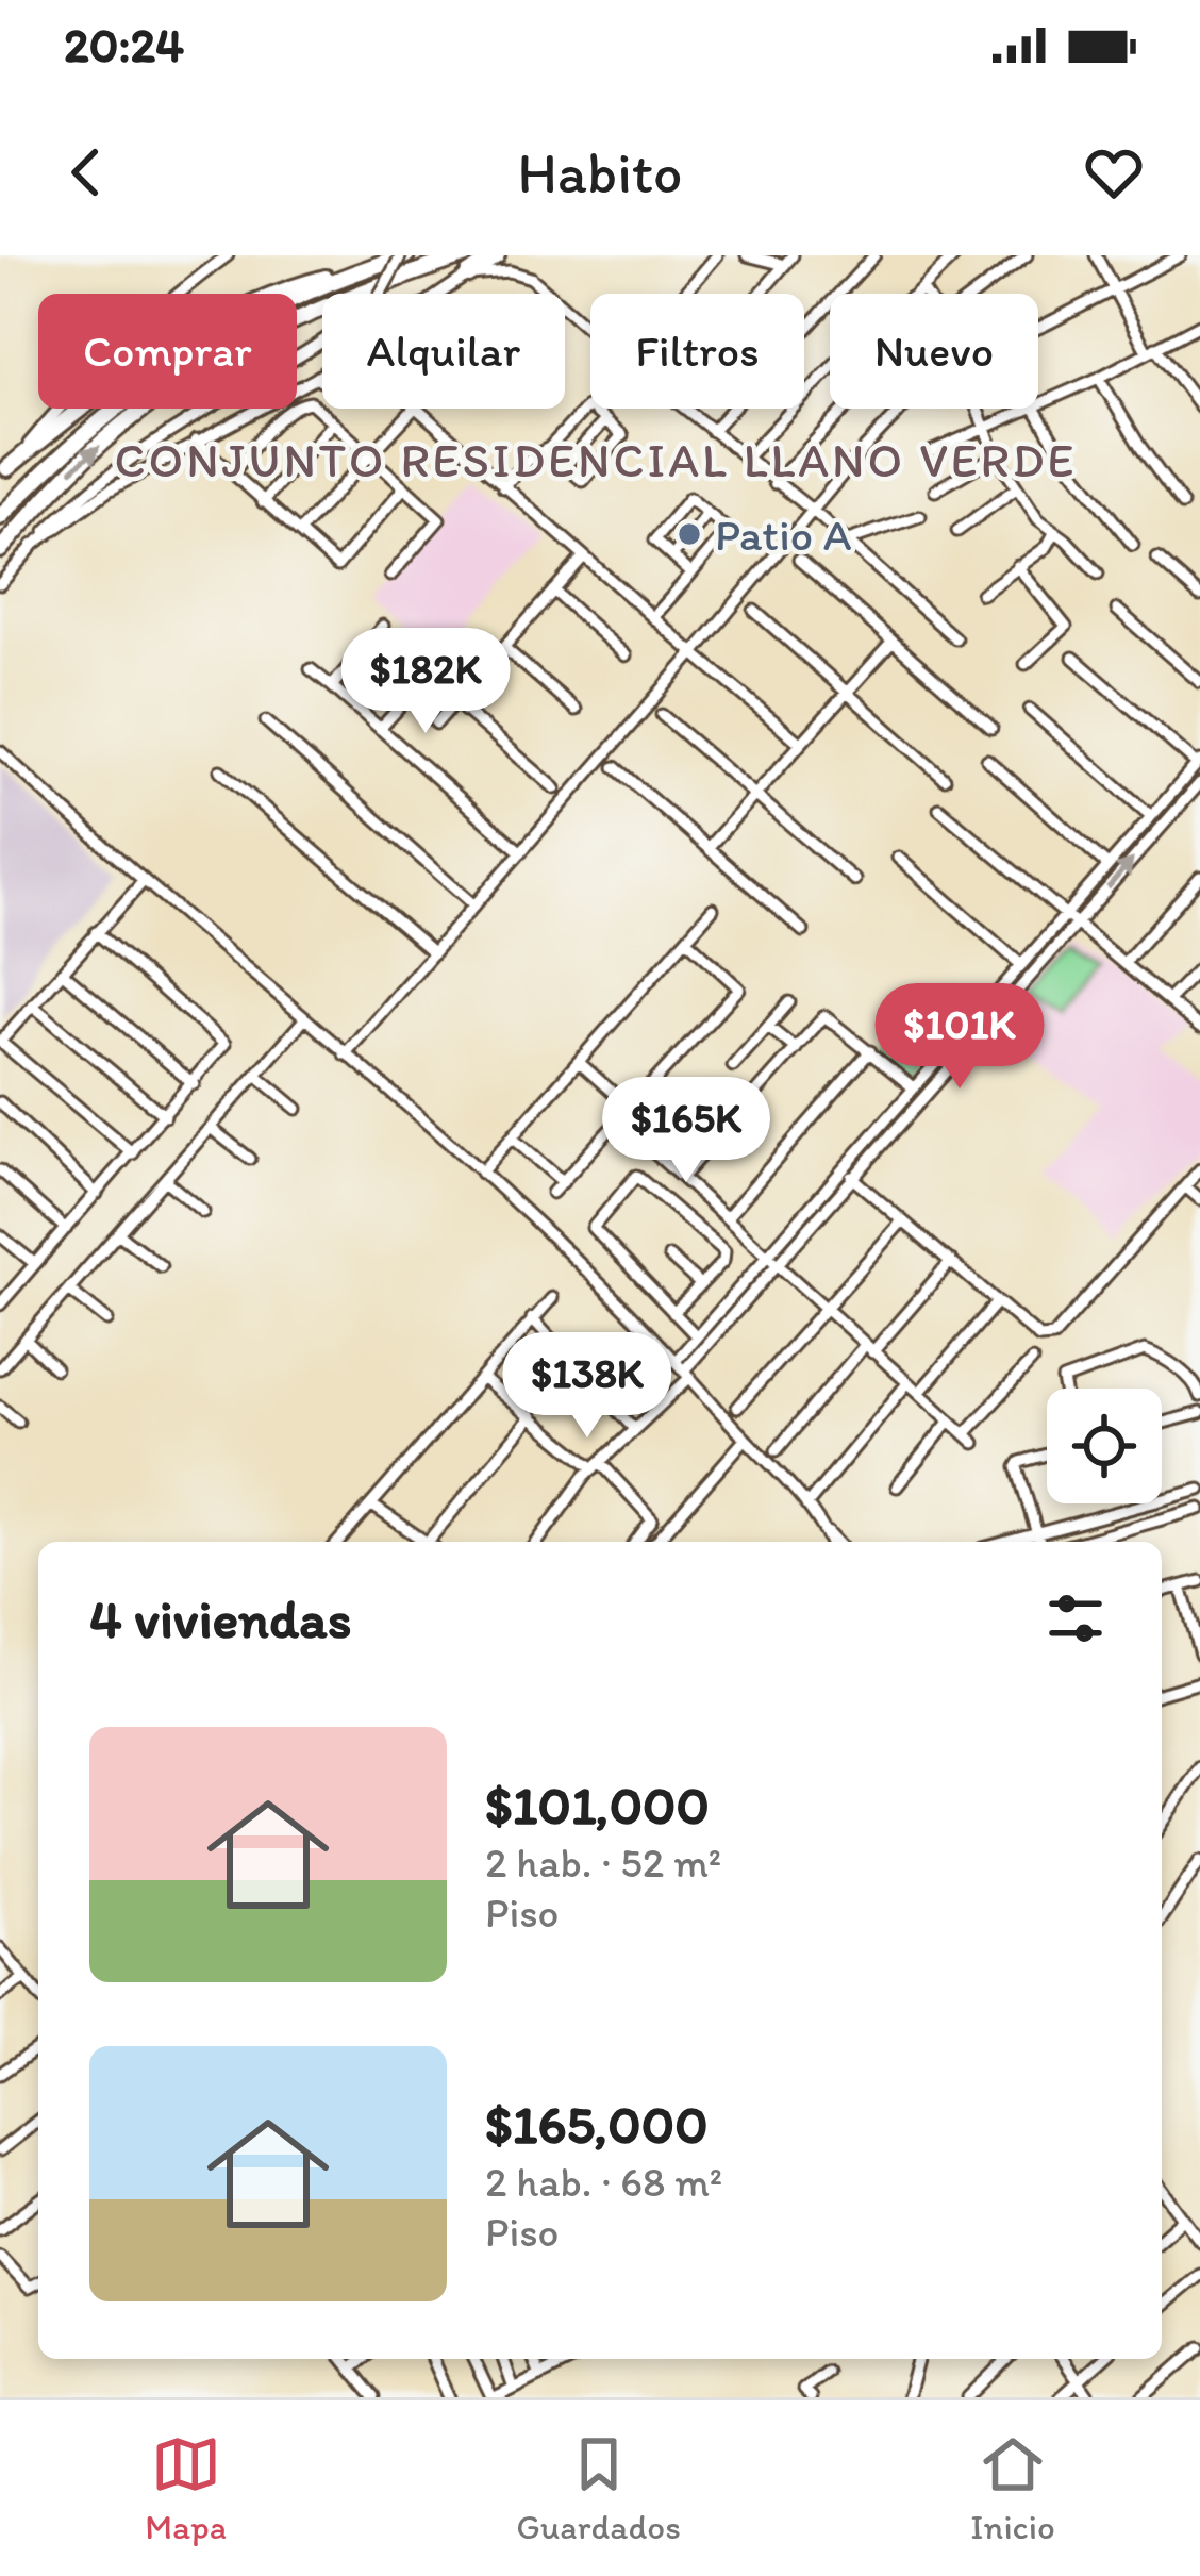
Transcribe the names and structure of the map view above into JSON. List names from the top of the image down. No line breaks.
{"districts":["CONJUNTO RESIDENCIAL LLANO VERDE"],"places":["Patio A"],"page":{"status":"20:24","header":"Habito","chip":["Comprar","Alquilar","Filtros","Nuevo"],"price":["$182K","$101K","$165K","$138K"],"heading":"4 viviendas","list":[{"name":"$101,000","note":"2 hab. · 52 m² · Piso"},{"name":"$165,000","note":"2 hab. · 68 m² · Piso"}],"tabs":["Mapa","Guardados","Inicio"]}}
